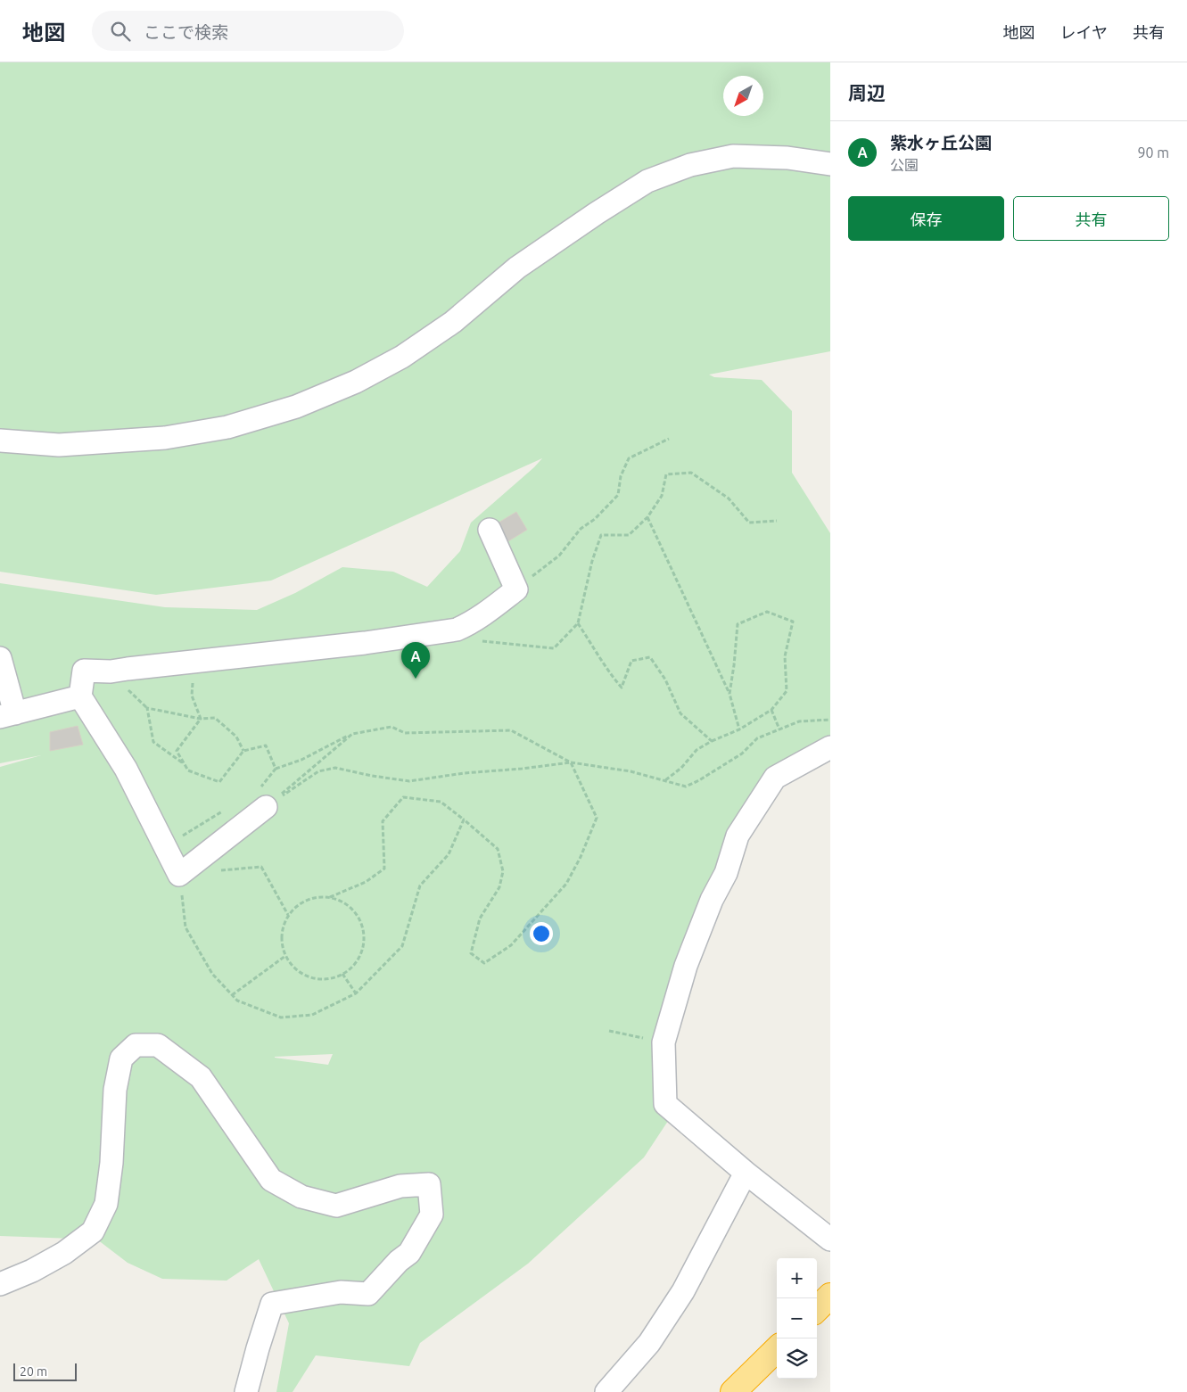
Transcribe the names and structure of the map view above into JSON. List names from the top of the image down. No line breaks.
{"scale_bar":"20 m","north":"bottom left","page":{"header":"地図","search":"ここで検索","nav":["地図","レイヤ","共有"],"heading":"周辺","list":[{"mark":"A","name":"紫水ヶ丘公園","note":"公園","value":"90 m"}],"buttons":["保存","共有"],"pins":"A","map_buttons":["+","−"],"scale":"20 m"}}
